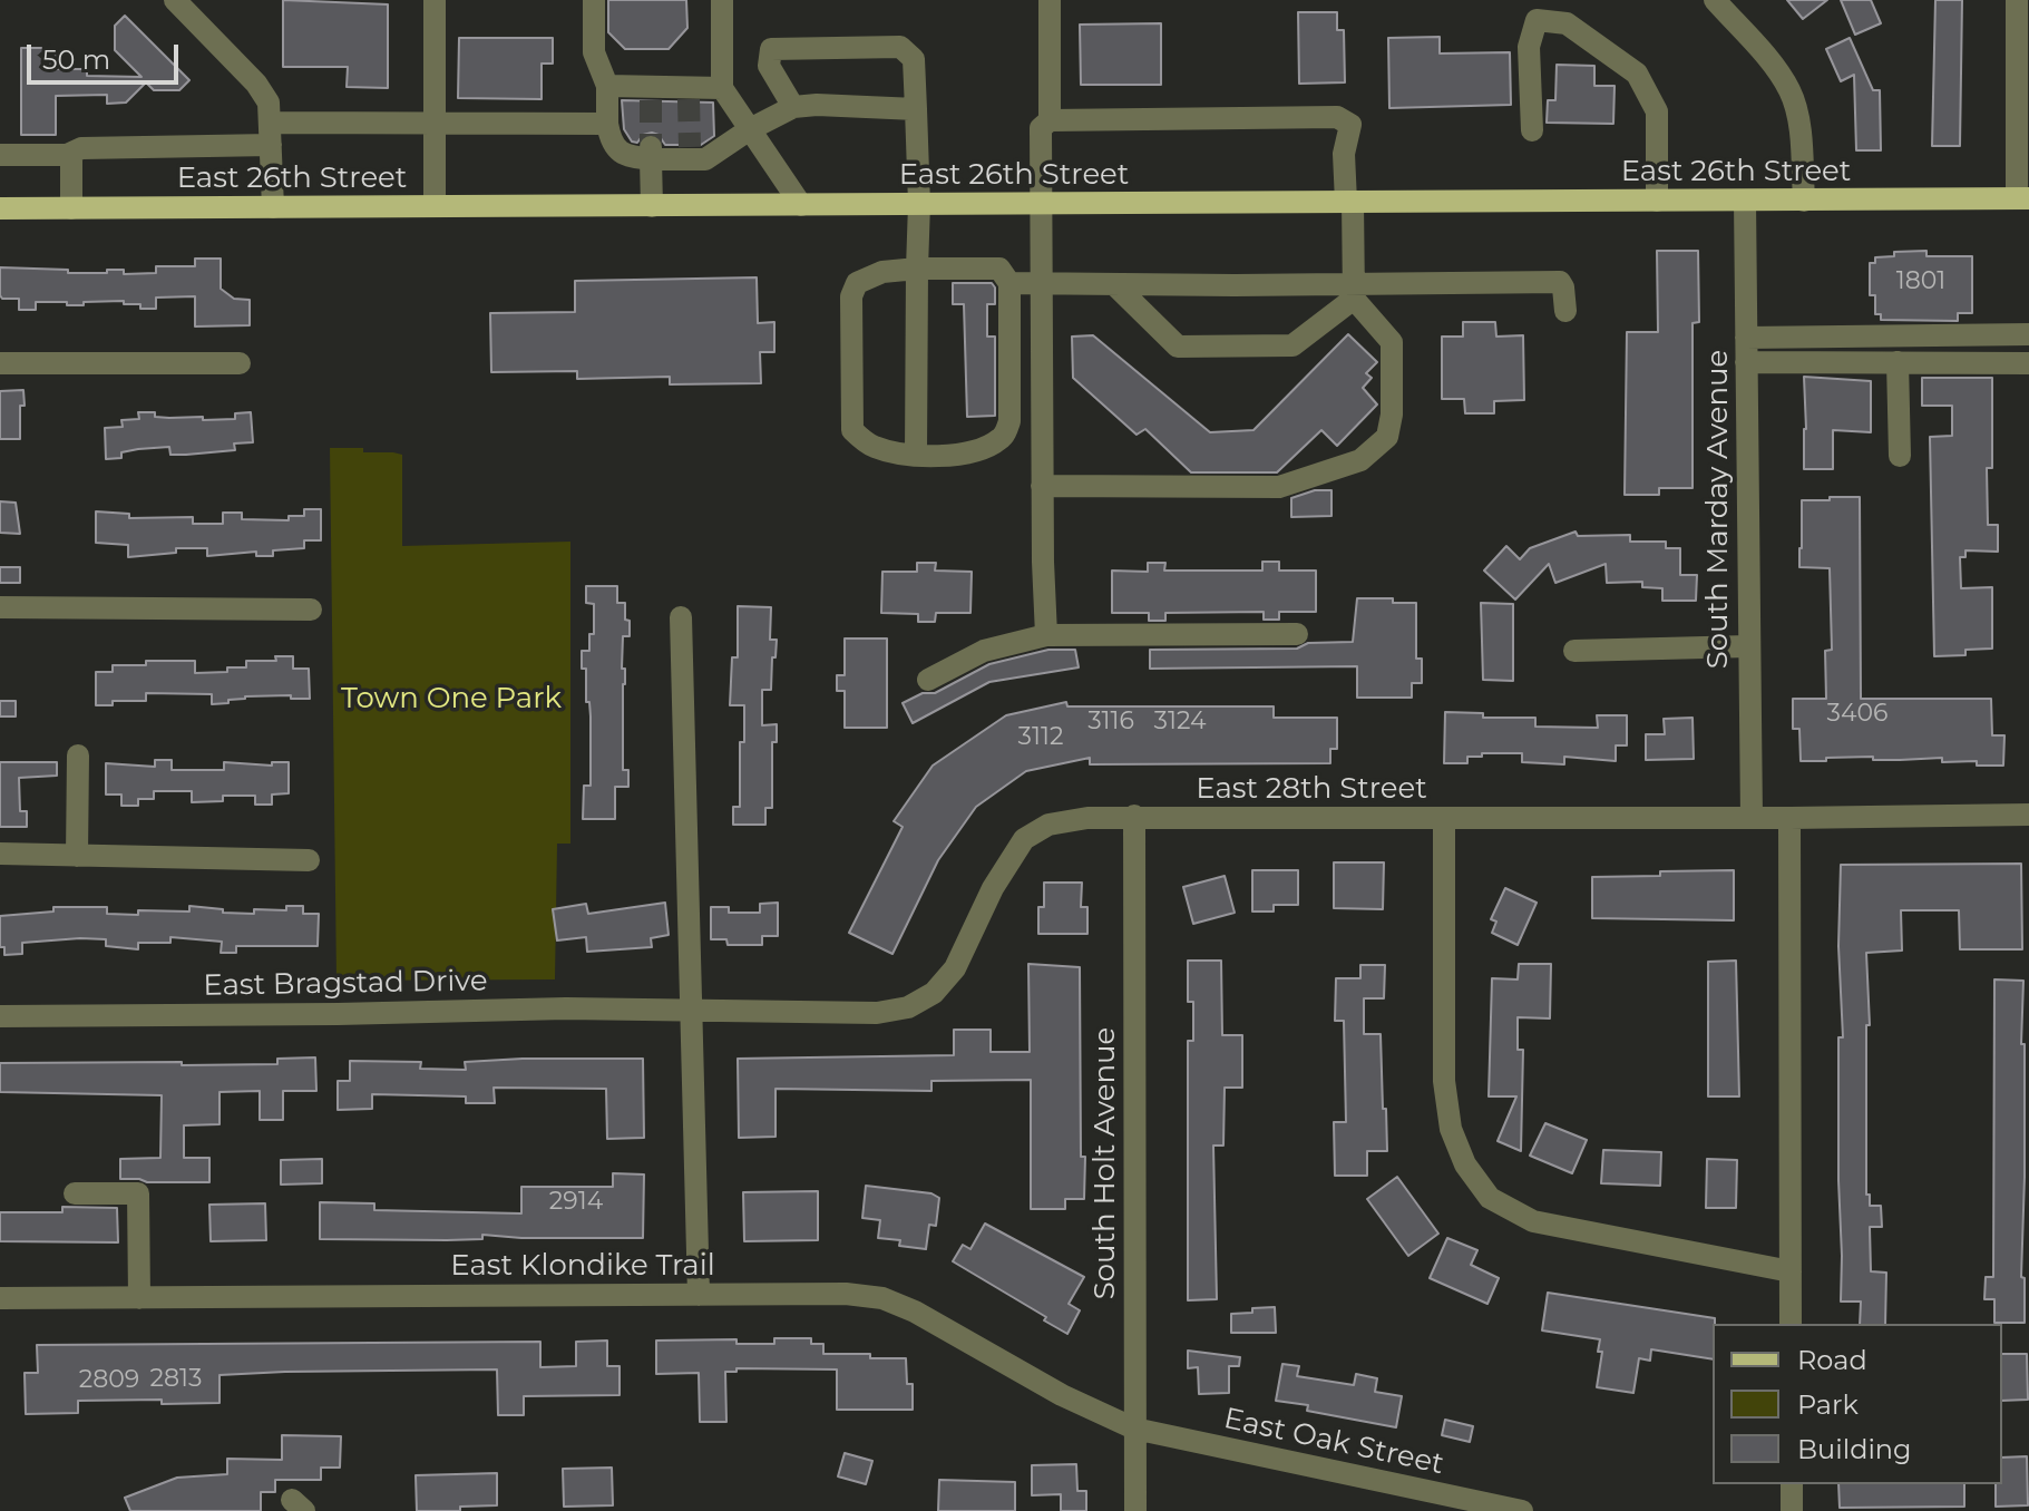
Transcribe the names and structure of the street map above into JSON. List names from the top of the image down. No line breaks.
{"streets":{"main road":["East 26th Street"],"street":["South Marday Avenue","East 28th Street","East Bragstad Drive","South Holt Avenue","East Klondike Trail","East Oak Street"]},"crossings":[["East 26th Street","South Marday Avenue"],["South Marday Avenue","East 28th Street"],["East 28th Street","East Bragstad Drive"],["East 28th Street","South Holt Avenue"],["South Holt Avenue","East Klondike Trail"],["South Holt Avenue","East Oak Street"],["East Klondike Trail","East Oak Street"]],"parks":["Town One Park"],"house_numbers":["1801","3406","3116","3124","3112","2914","2813","2809"],"legend":["Road","Park","Building"],"scale_bar":"50 m"}
